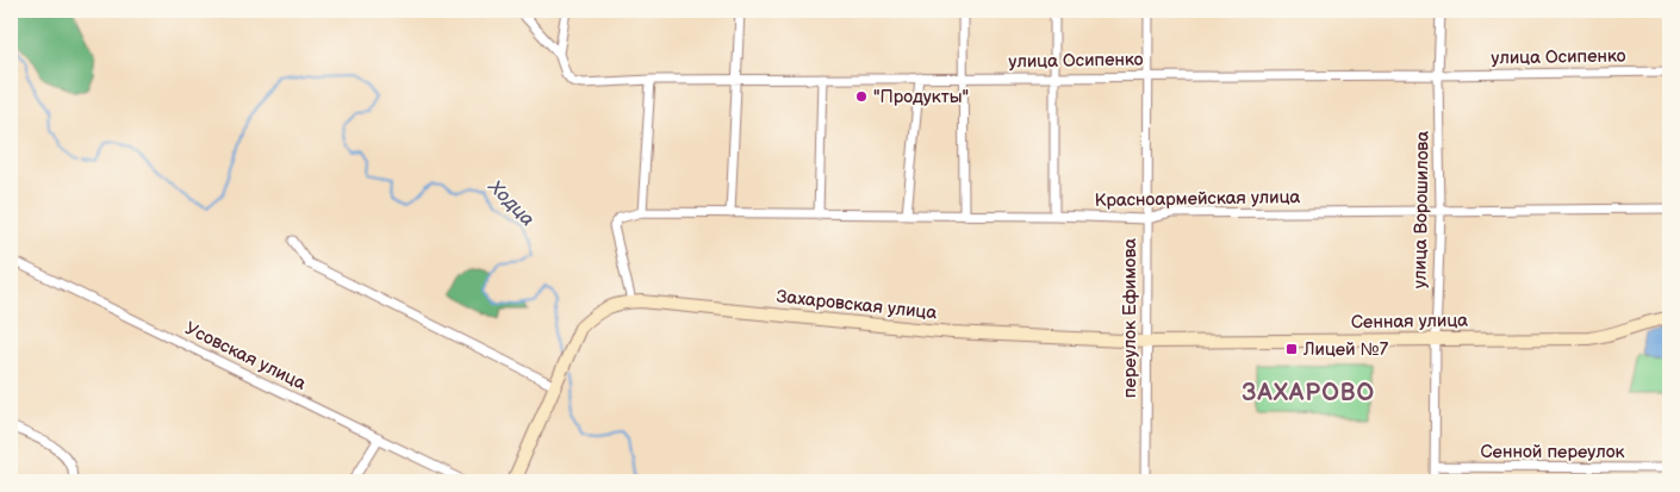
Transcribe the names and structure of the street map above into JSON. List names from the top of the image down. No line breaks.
{"streets":{"street":["улица Осипенко","Красноармейская улица","улица Ворошилова","Захаровская улица","переулок Ефимова","Сенная улица","Усовская улица","Сенной переулок"]},"crossings":[["улица Осипенко","улица Ворошилова"],["улица Осипенко","переулок Ефимова"],["Красноармейская улица","улица Ворошилова"],["Красноармейская улица","Захаровская улица"],["Красноармейская улица","переулок Ефимова"],["улица Ворошилова","Сенная улица"],["улица Ворошилова","Сенной переулок"],["Захаровская улица","переулок Ефимова"],["Захаровская улица","Сенная улица"],["переулок Ефимова","Сенная улица"]],"districts":["ЗАХАРОВО"],"water":["Ходца"],"places":{"other":["\"Продукты\""],"transit":["Лицей №7"]}}
